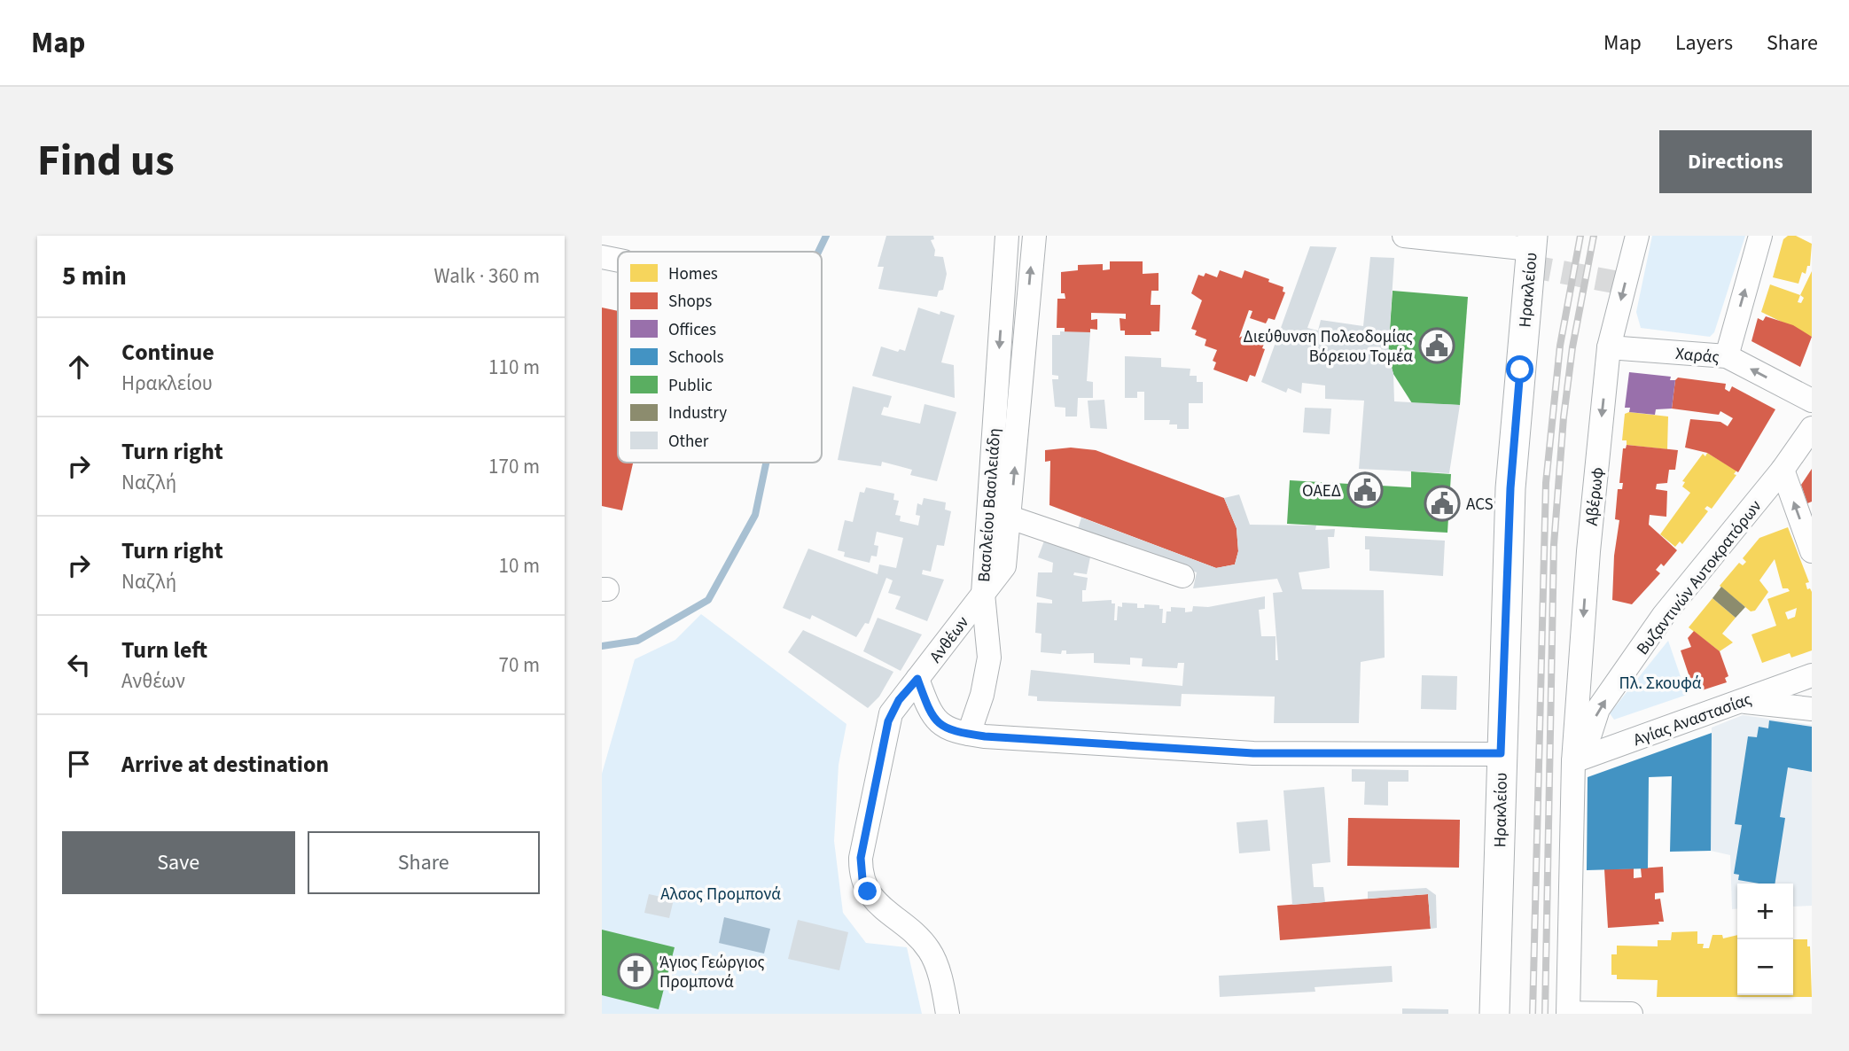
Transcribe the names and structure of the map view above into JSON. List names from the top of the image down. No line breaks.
{"streets":{"main road":["Ηρακλείου"],"street":["Χαράς","Αβέρωφ","Βασιλείου Βασιλειάδη","Βυζαντινών Αυτοκρατόρων","Ανθέων","Αγίας Αναστασίας"]},"crossings":[["Χαράς","Αβέρωφ"],["Αβέρωφ","Βυζαντινών Αυτοκρατόρων"],["Αβέρωφ","Αγίας Αναστασίας"],["Βασιλείου Βασιλειάδη","Ανθέων"],["Βυζαντινών Αυτοκρατόρων","Αγίας Αναστασίας"]],"one_way":["Χαράς","Αβέρωφ","Βυζαντινών Αυτοκρατόρων"],"parks":["Πλ. Σκουφά","Αλσος Προμπονά"],"places":{"public building":["Διεύθυνση Πολεοδομίας Βόρειου Τομέα","ΟΑΕΔ","ACS"],"church":["Άγιος Γεώργιος Προμπονά"]},"legend":["Homes","Shops","Offices","Schools","Public","Industry","Other"],"page":{"header":"Map","nav":["Map","Layers","Share"],"title":"Find us","buttons":["Directions",["Save","Share"]],"heading":["5 min","Walk · 360 m"],"list":[["Continue","Ηρακλείου","110 m"],["Turn right","Ναζλή","170 m"],["Turn right","Ναζλή","10 m"],["Turn left","Ανθέων","70 m"],"Arrive at destination"],"map_buttons":["+","−"]}}
